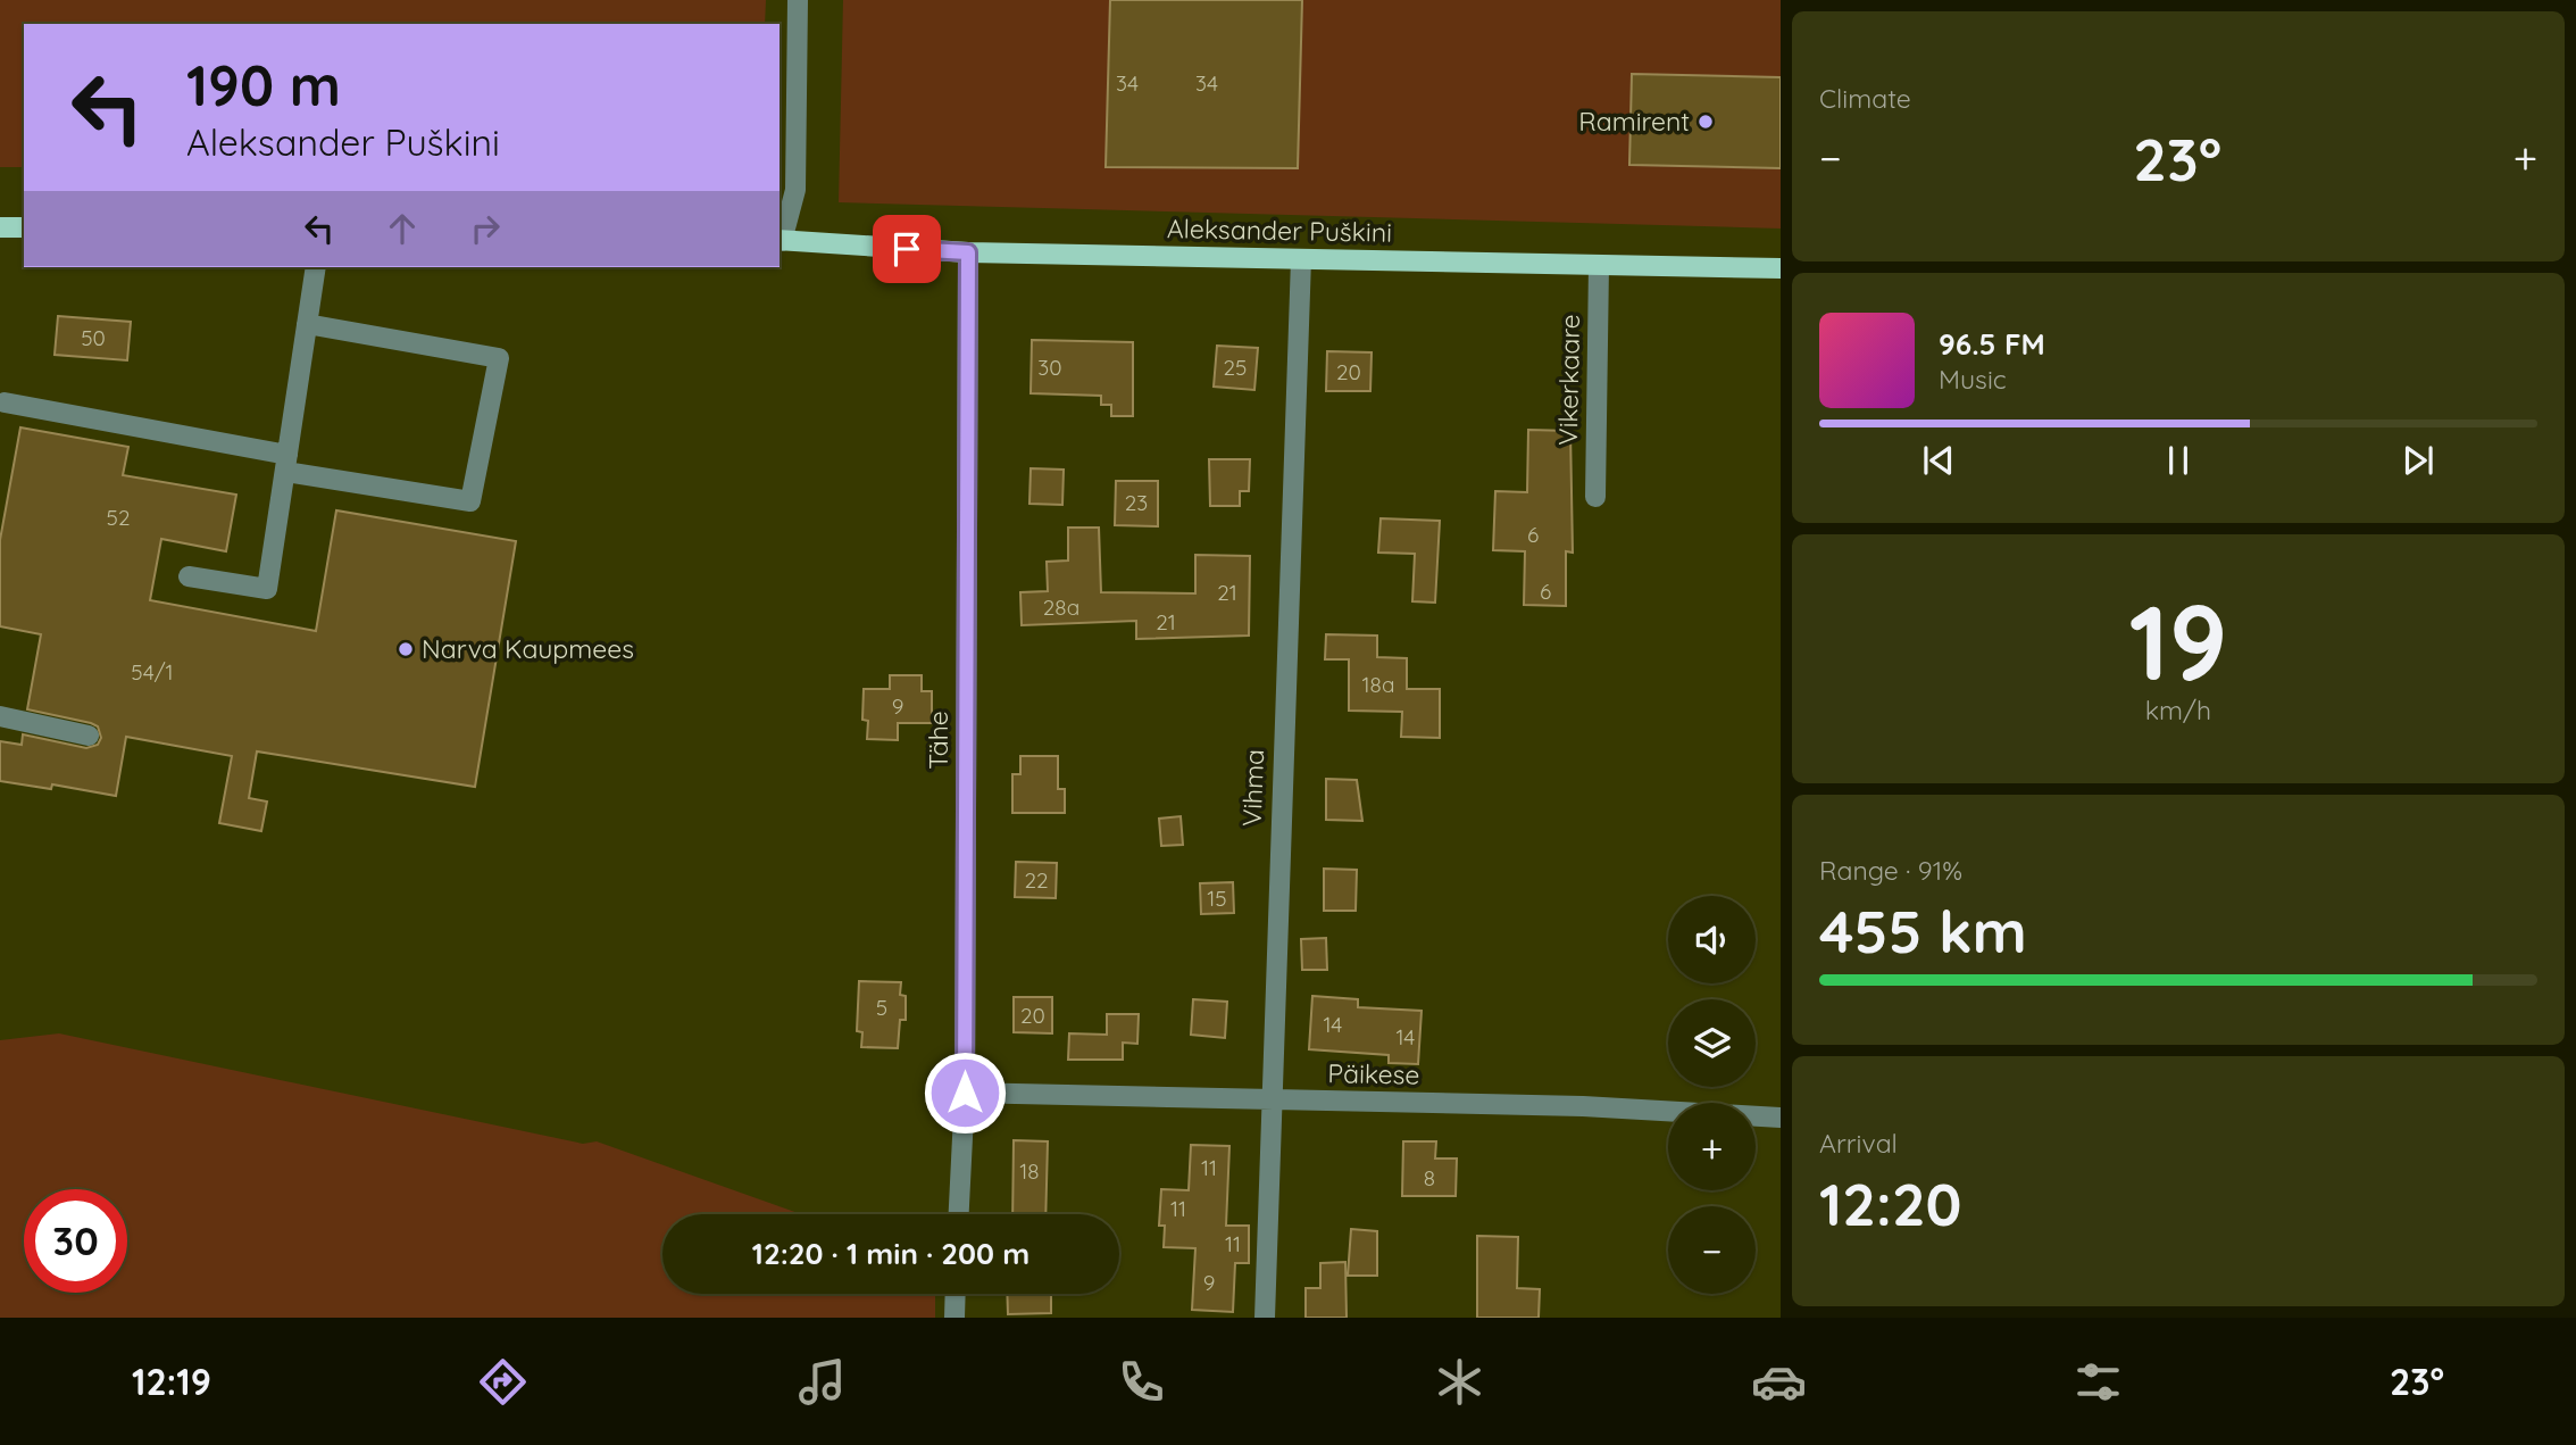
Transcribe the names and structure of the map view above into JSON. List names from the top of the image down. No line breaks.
{"streets":{"main road":["Aleksander Puškini"],"street":["Vikerkaare","Tähe","Vihma","Päikese"]},"crossings":[["Aleksander Puškini","Vikerkaare"],["Aleksander Puškini","Tähe"],["Aleksander Puškini","Vihma"],["Tähe","Päikese"],["Vihma","Päikese"]],"places":["Ramirent","Narva Kaupmees"],"house_numbers":["34","34","50","30","25","20","23","52","6","6","21","28a","21","54/1","18a","9","22","15","5","20","14","14","11","18","8","11","11","9"],"page":{"tile":["Climate",["19","km/h"],["Range · 91%","455 km"],["Arrival","12:20"]],"turn":["190 m","Aleksander Puškini"],"heat":["−","23°","+"],"song":["96.5 FM","Music"],"map_buttons":["+","−"],"limit":"30","trip":"12:20 · 1 min · 200 m","tabs":["12:19","23°"]}}
